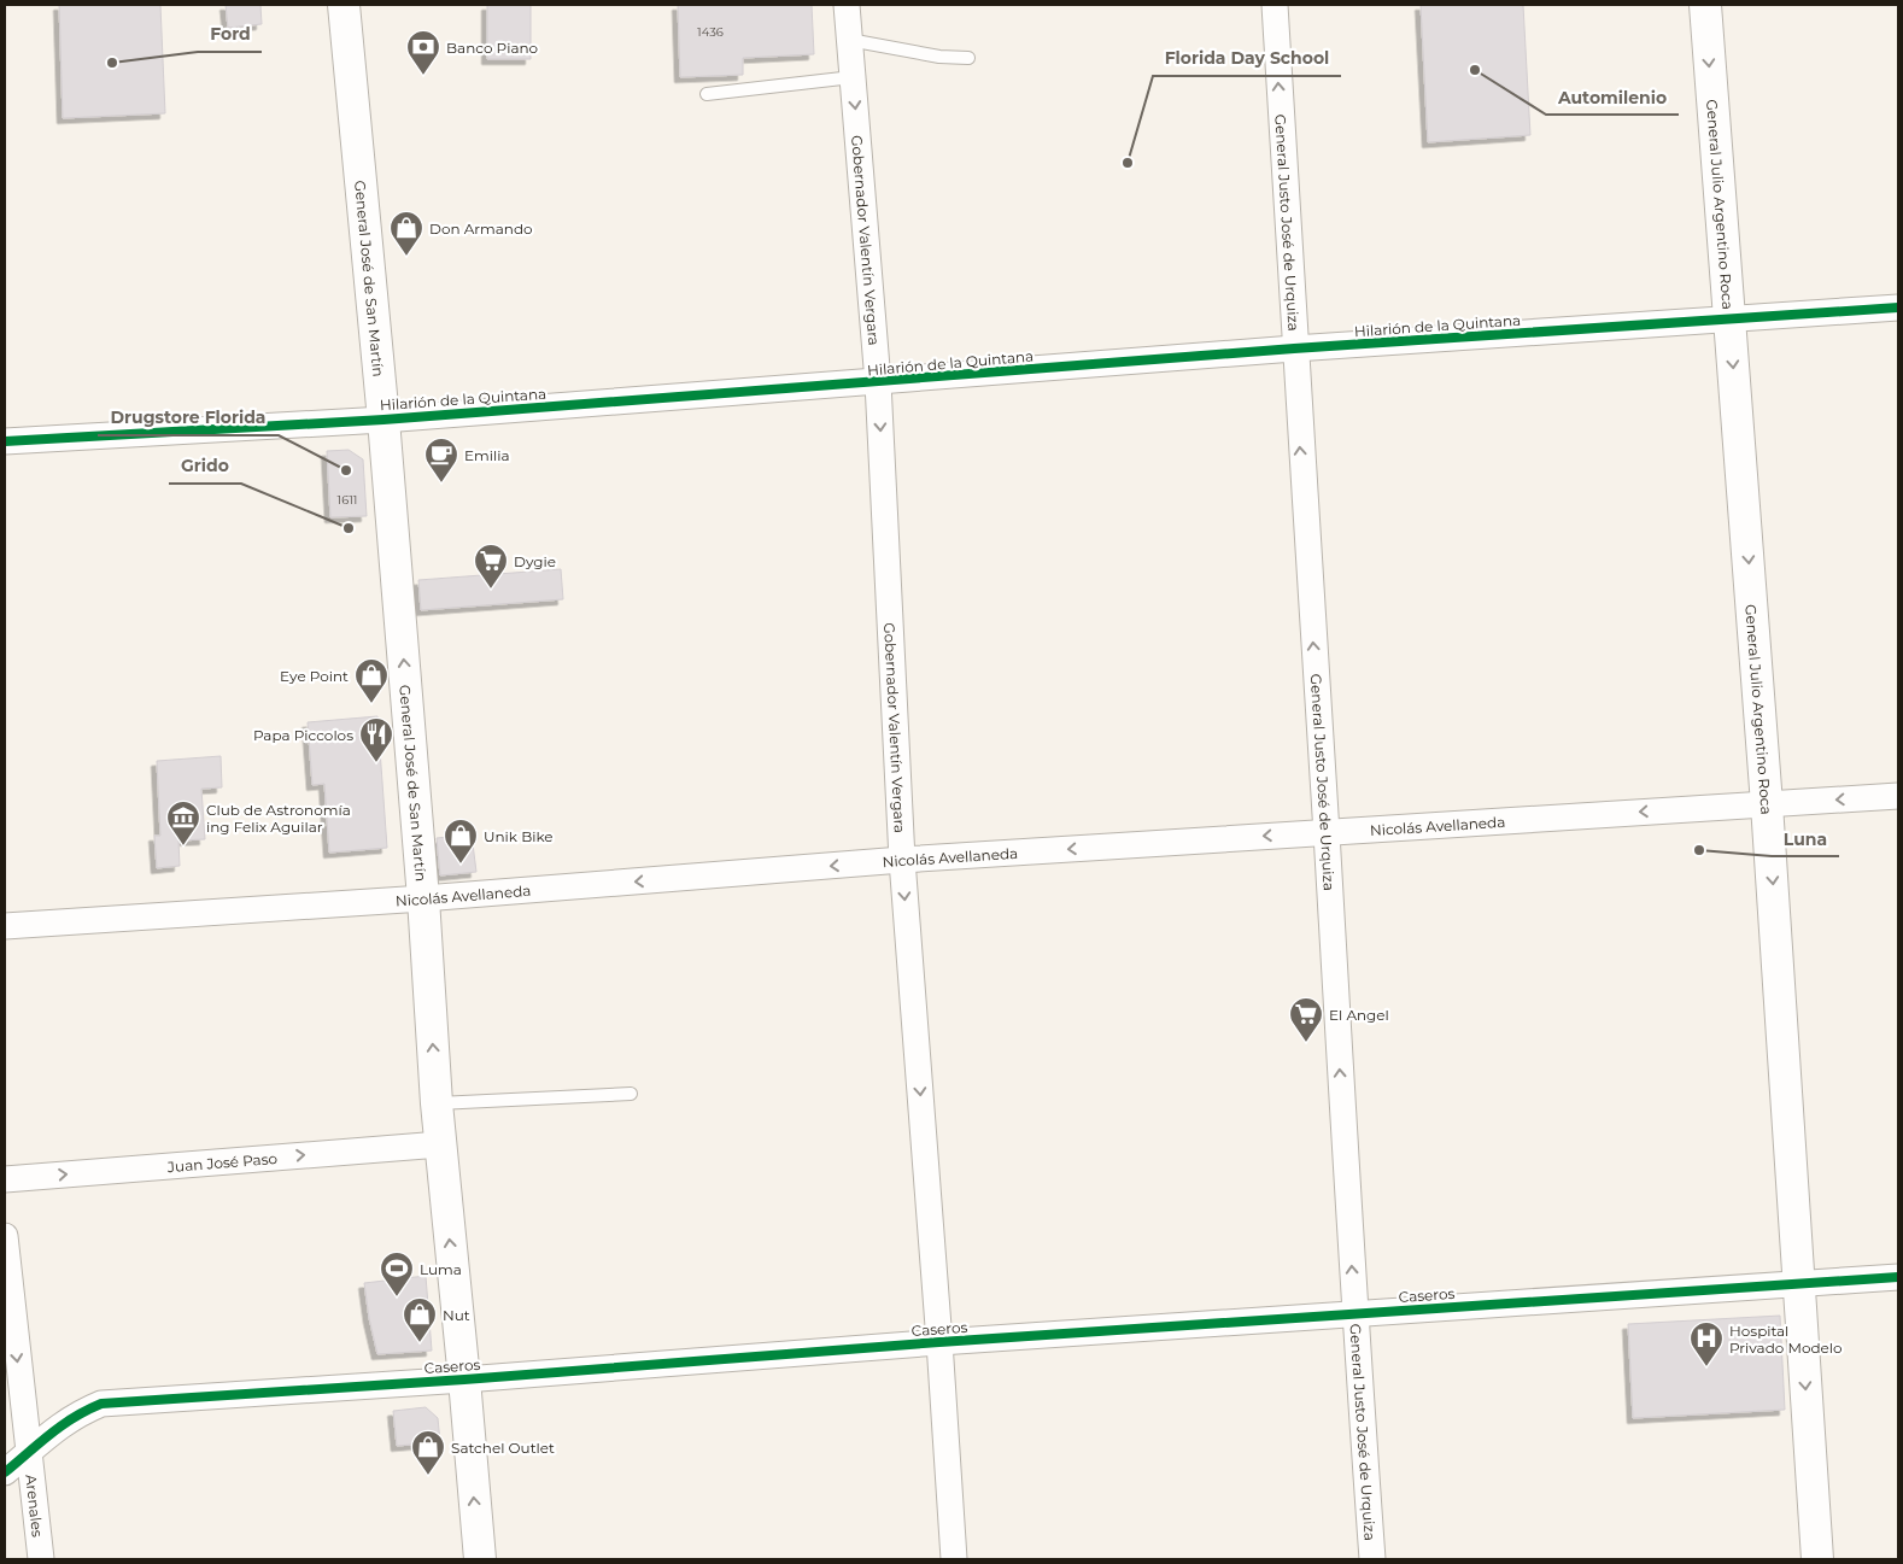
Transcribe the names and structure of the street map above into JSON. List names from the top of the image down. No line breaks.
{"streets":{"street":["General Julio Argentino Roca","General Justo José de Urquiza","Gobernador Valentín Vergara","General José de San Martín","Hilarión de la Quintana","Nicolás Avellaneda","Juan José Paso","Caseros","Arenales"]},"crossings":[["General Julio Argentino Roca","Hilarión de la Quintana"],["General Julio Argentino Roca","Nicolás Avellaneda"],["General Julio Argentino Roca","Caseros"],["General Justo José de Urquiza","Hilarión de la Quintana"],["General Justo José de Urquiza","Nicolás Avellaneda"],["General Justo José de Urquiza","Caseros"],["Gobernador Valentín Vergara","Hilarión de la Quintana"],["Gobernador Valentín Vergara","Nicolás Avellaneda"],["Gobernador Valentín Vergara","Caseros"],["General José de San Martín","Hilarión de la Quintana"],["General José de San Martín","Nicolás Avellaneda"],["General José de San Martín","Juan José Paso"],["General José de San Martín","Caseros"],["Caseros","Arenales"]],"one_way":["General Julio Argentino Roca","General Justo José de Urquiza","Gobernador Valentín Vergara","General José de San Martín","Nicolás Avellaneda","Juan José Paso","Arenales"],"places":{"other":["Ford","Automilenio","Florida Day School","Drugstore Florida","Grido","Luna"],"bank":["Banco Piano"],"shop":["Don Armando","Eye Point","Unik Bike","Nut","Satchel Outlet"],"cafe":["Emilia"],"supermarket":["Dygie","El Angel"],"restaurant":["Papa Piccolos"],"museum":["Club de Astronomía ing Felix Aguilar"],"sports":["Luma"],"hospital":["Hospital Privado Modelo"]},"house_numbers":["1436","1611"]}
